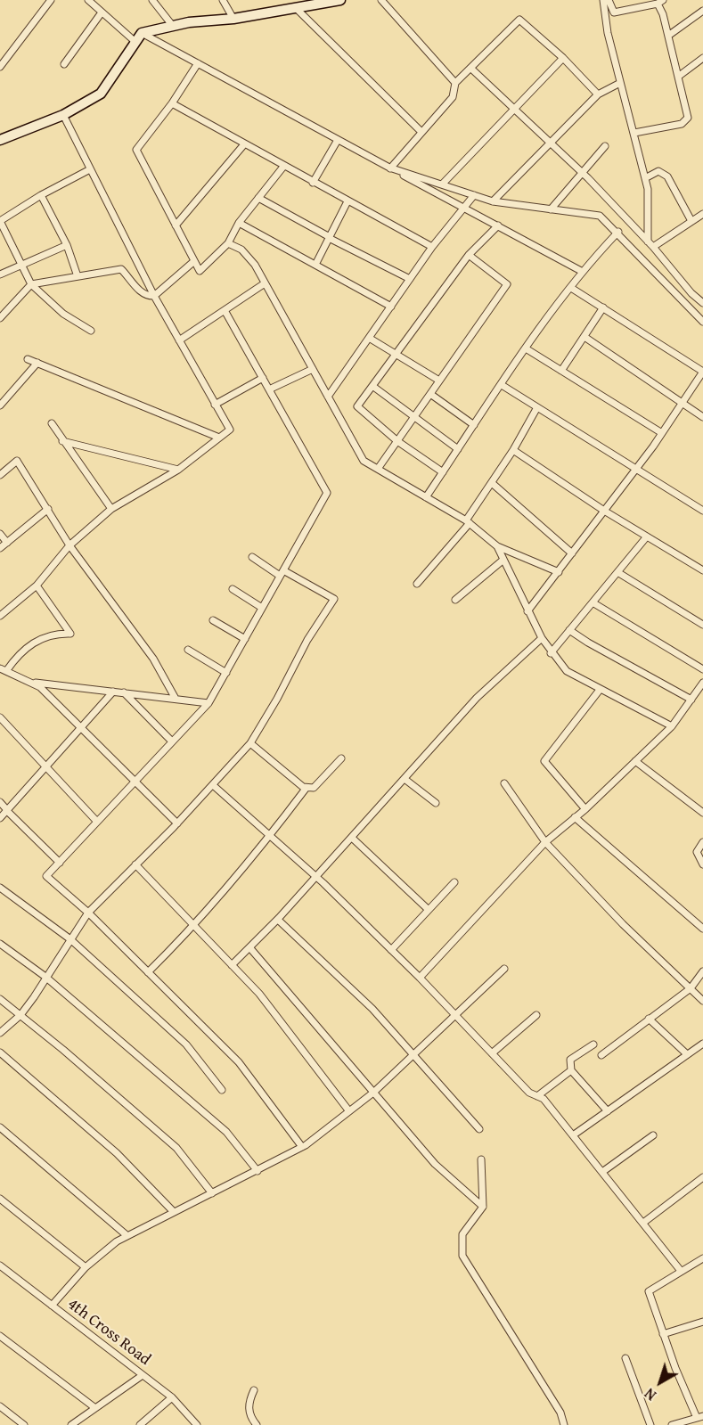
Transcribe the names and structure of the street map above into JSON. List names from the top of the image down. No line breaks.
{"streets":{"street":["4th Cross Road"]},"north":"bottom left"}
